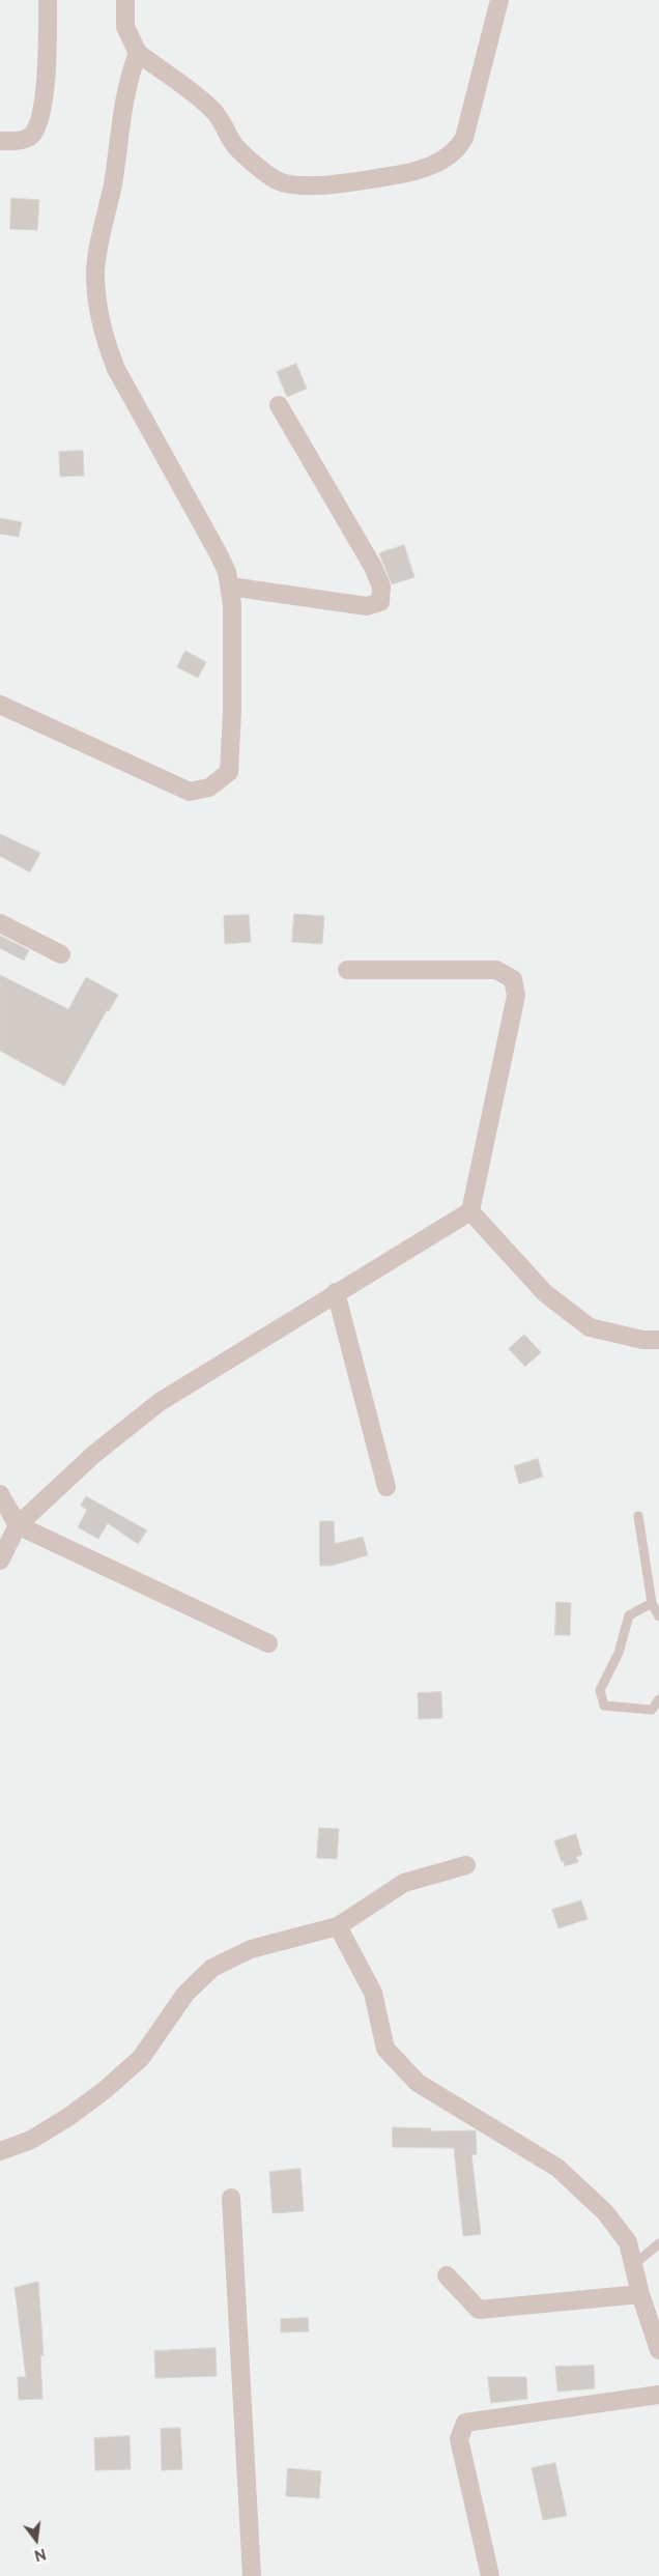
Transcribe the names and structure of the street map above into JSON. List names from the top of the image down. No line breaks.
{"north":"bottom"}
